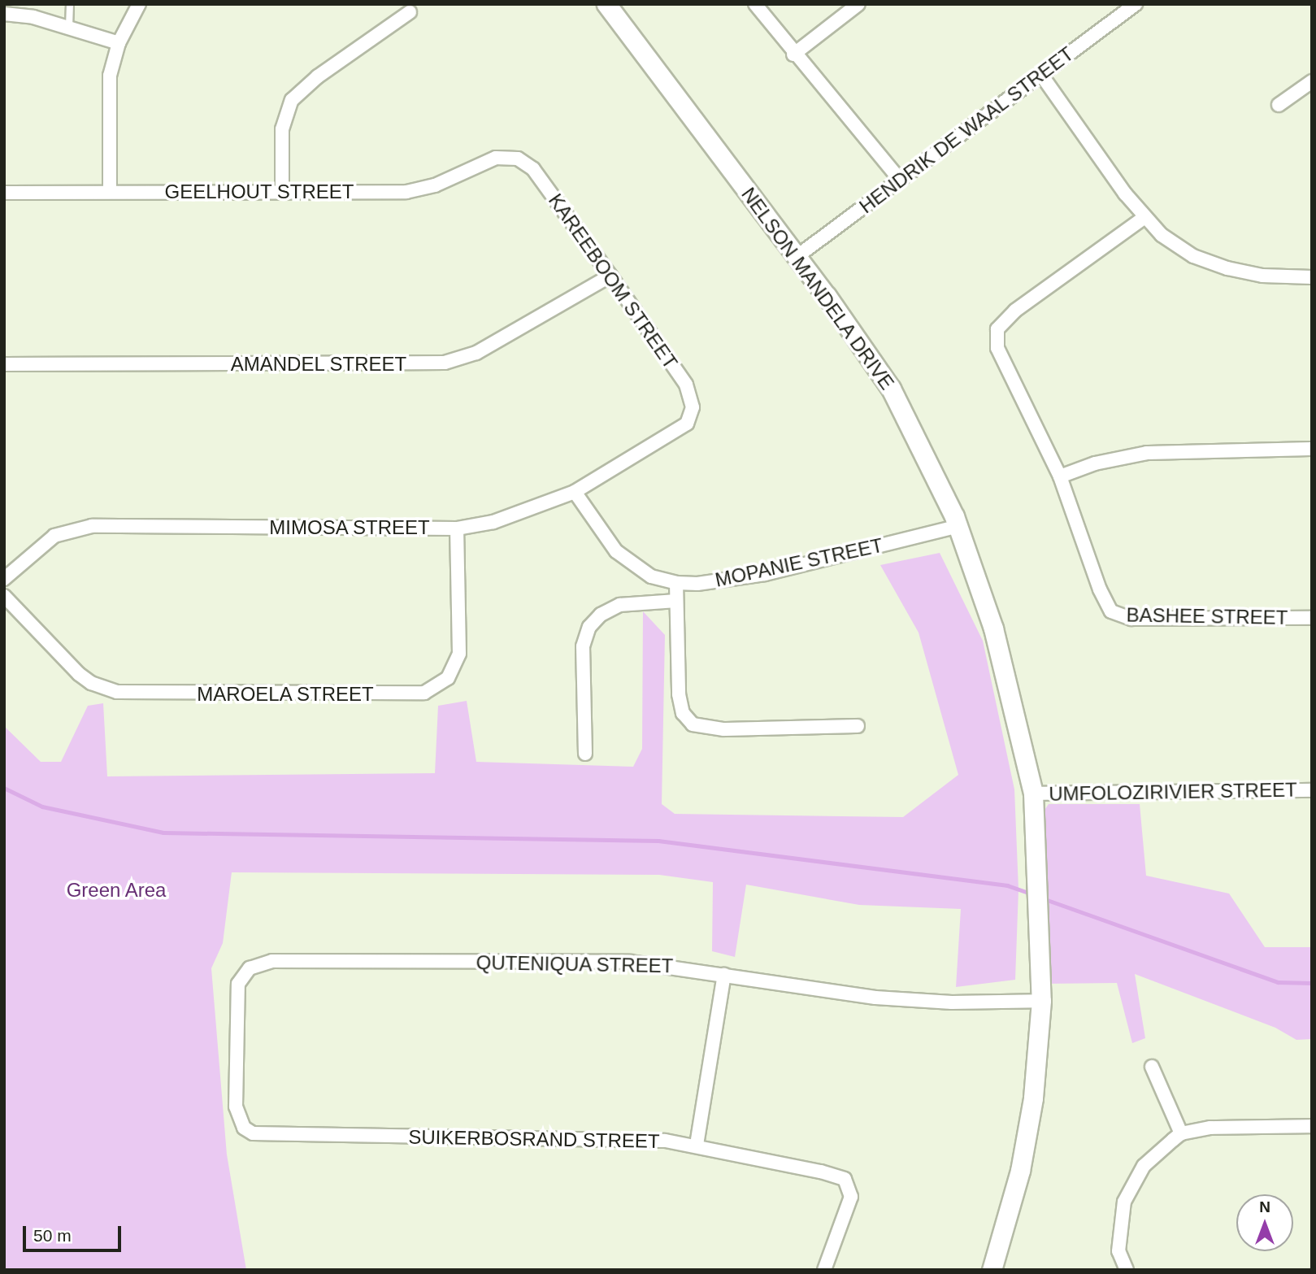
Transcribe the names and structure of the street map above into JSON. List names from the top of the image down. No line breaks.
{"streets":{"street":["HENDRIK DE WAAL STREET","GEELHOUT STREET","KAREEBOOM STREET","NELSON MANDELA DRIVE","AMANDEL STREET","MIMOSA STREET","MOPANIE STREET","BASHEE STREET","MAROELA STREET","UMFOLOZIRIVIER STREET","QUTENIQUA STREET","SUIKERBOSRAND STREET"]},"crossings":[["HENDRIK DE WAAL STREET","NELSON MANDELA DRIVE"],["GEELHOUT STREET","KAREEBOOM STREET"],["KAREEBOOM STREET","AMANDEL STREET"],["KAREEBOOM STREET","MIMOSA STREET"],["NELSON MANDELA DRIVE","MOPANIE STREET"],["NELSON MANDELA DRIVE","UMFOLOZIRIVIER STREET"],["NELSON MANDELA DRIVE","QUTENIQUA STREET"],["MIMOSA STREET","MOPANIE STREET"],["MIMOSA STREET","MAROELA STREET"],["QUTENIQUA STREET","SUIKERBOSRAND STREET"]],"parks":["Green Area"],"scale_bar":"50 m","north":"top"}
